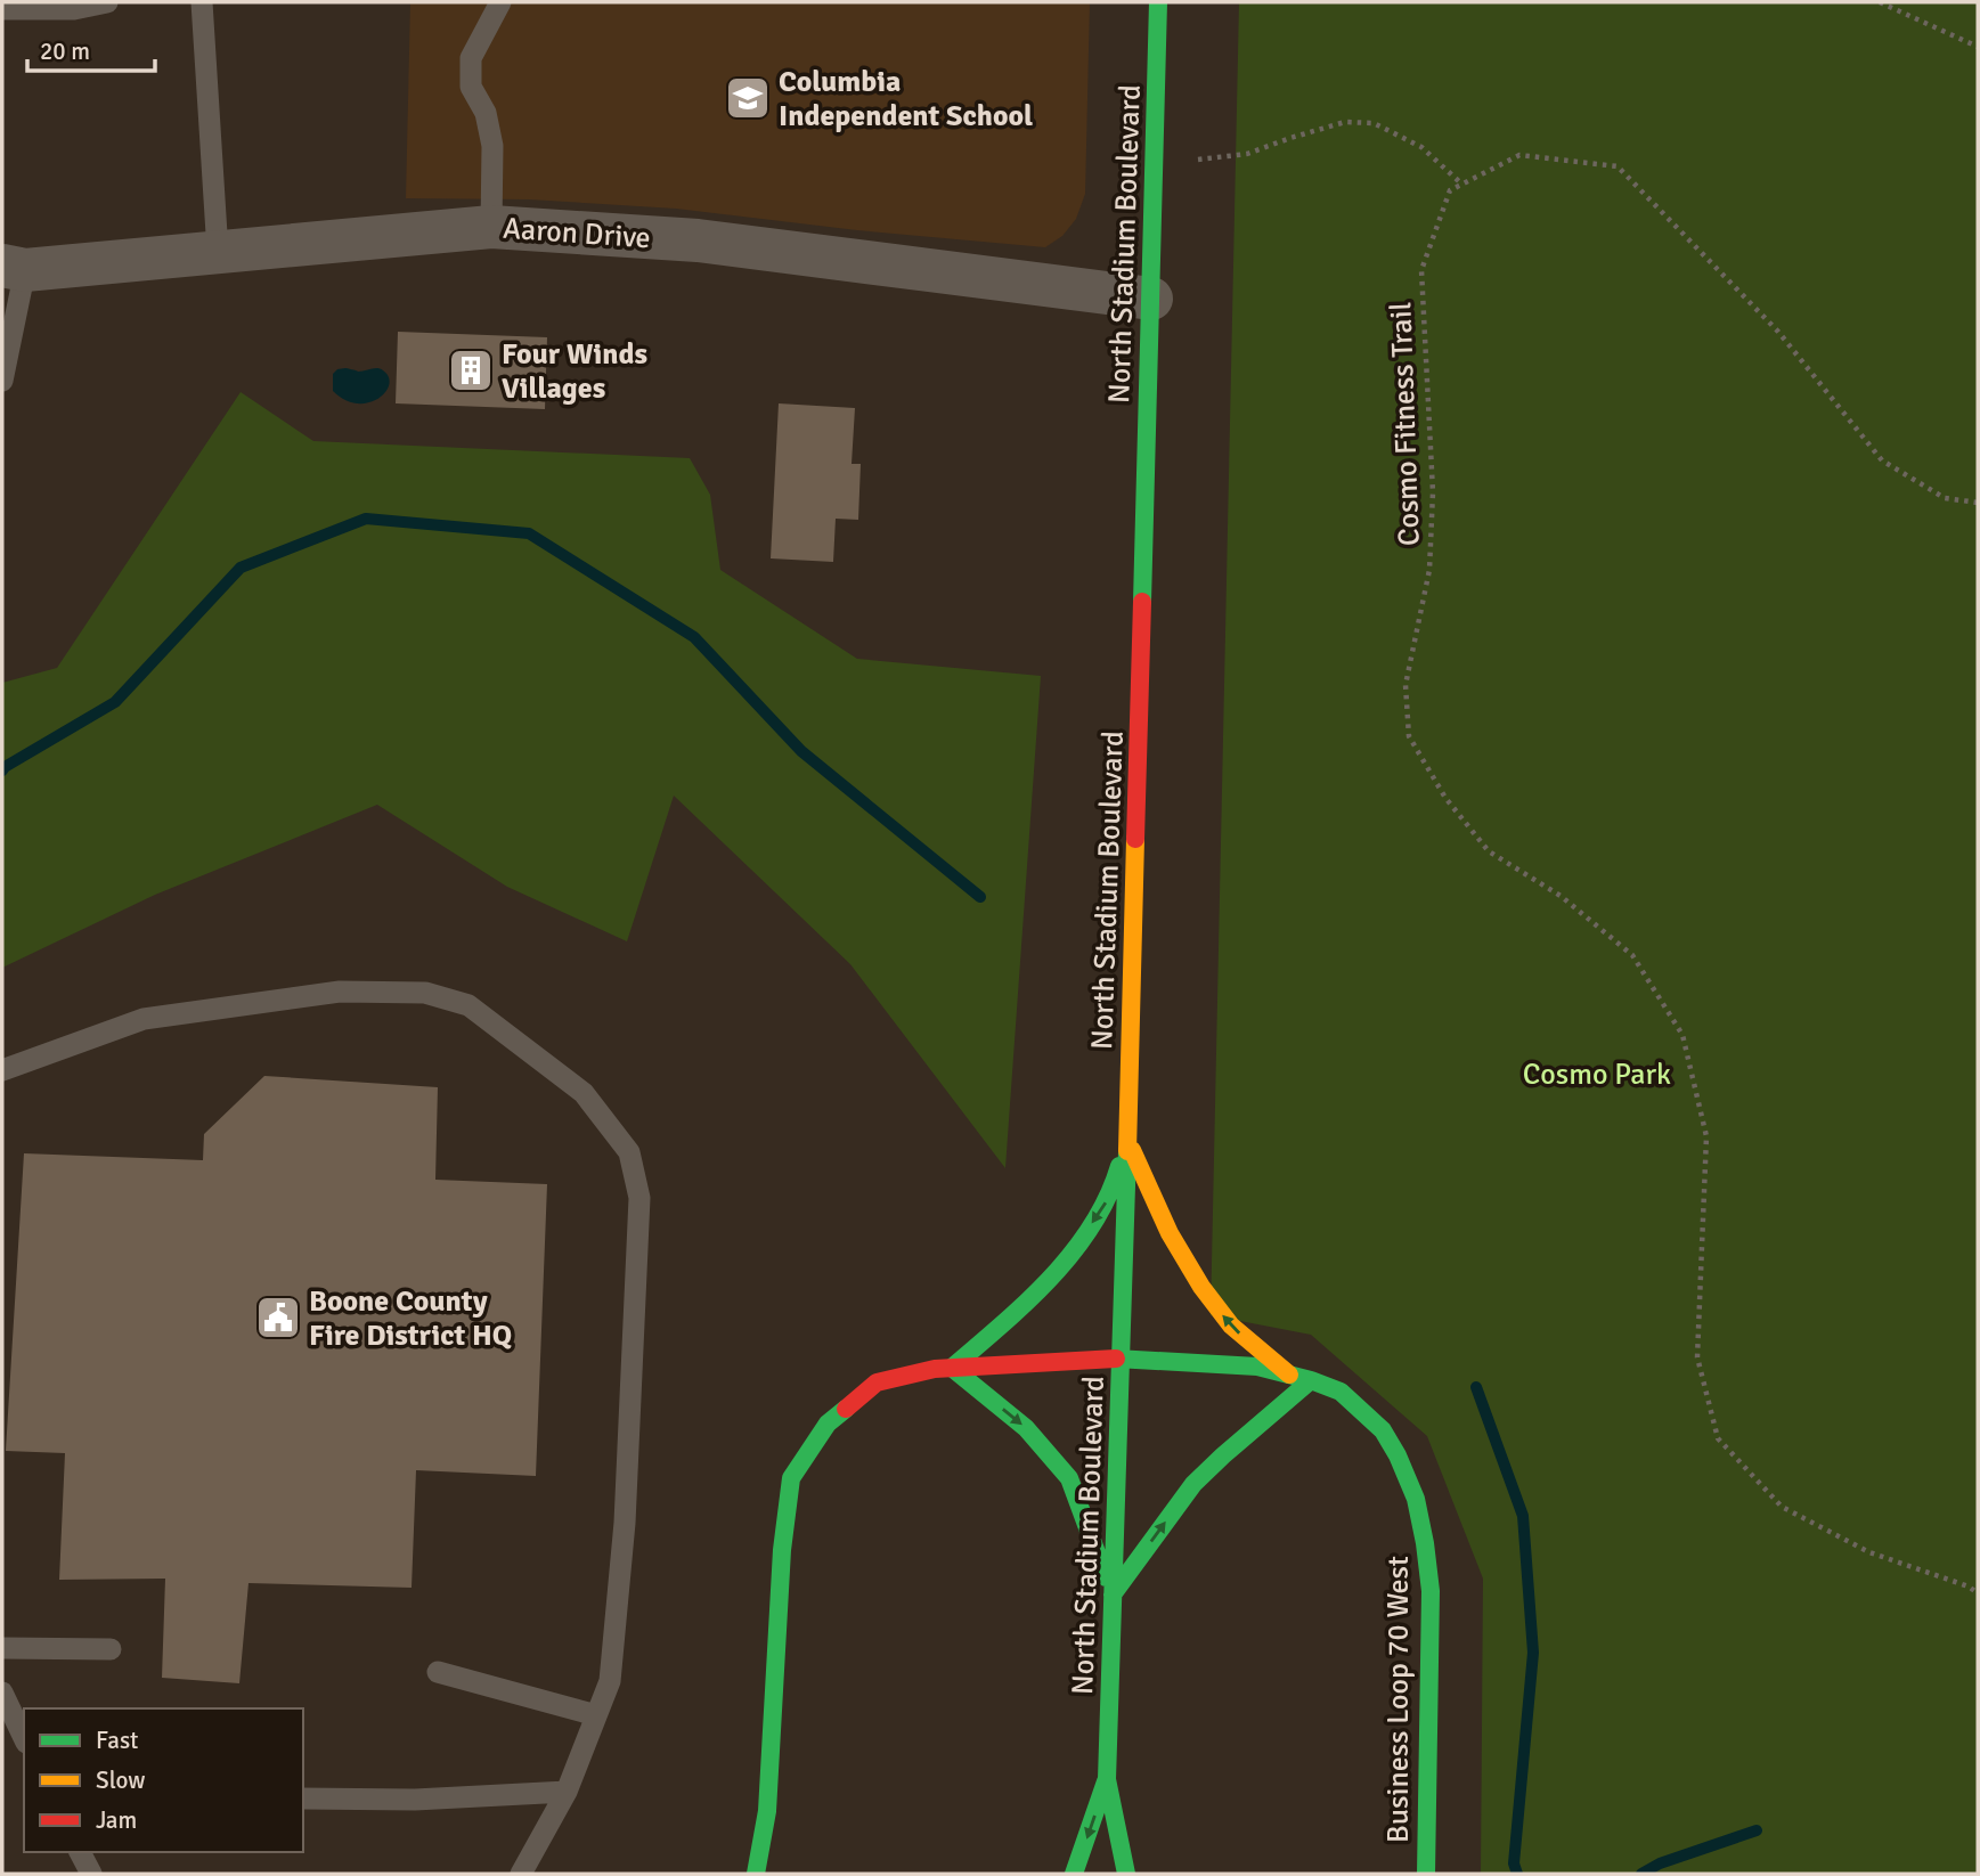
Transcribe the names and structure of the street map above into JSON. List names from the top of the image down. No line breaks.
{"streets":{"main road":["North Stadium Boulevard","Business Loop 70 West"],"street":["Aaron Drive"],"path":["Cosmo Fitness Trail"]},"crossings":[["Aaron Drive","North Stadium Boulevard"],["North Stadium Boulevard","Business Loop 70 West"]],"parks":["Cosmo Park"],"places":{"school or university":["Columbia Independent School"],"building":["Four Winds Villages"],"public building":["Boone County Fire District HQ"]},"legend":["Fast","Slow","Jam"],"scale_bar":"20 m"}
